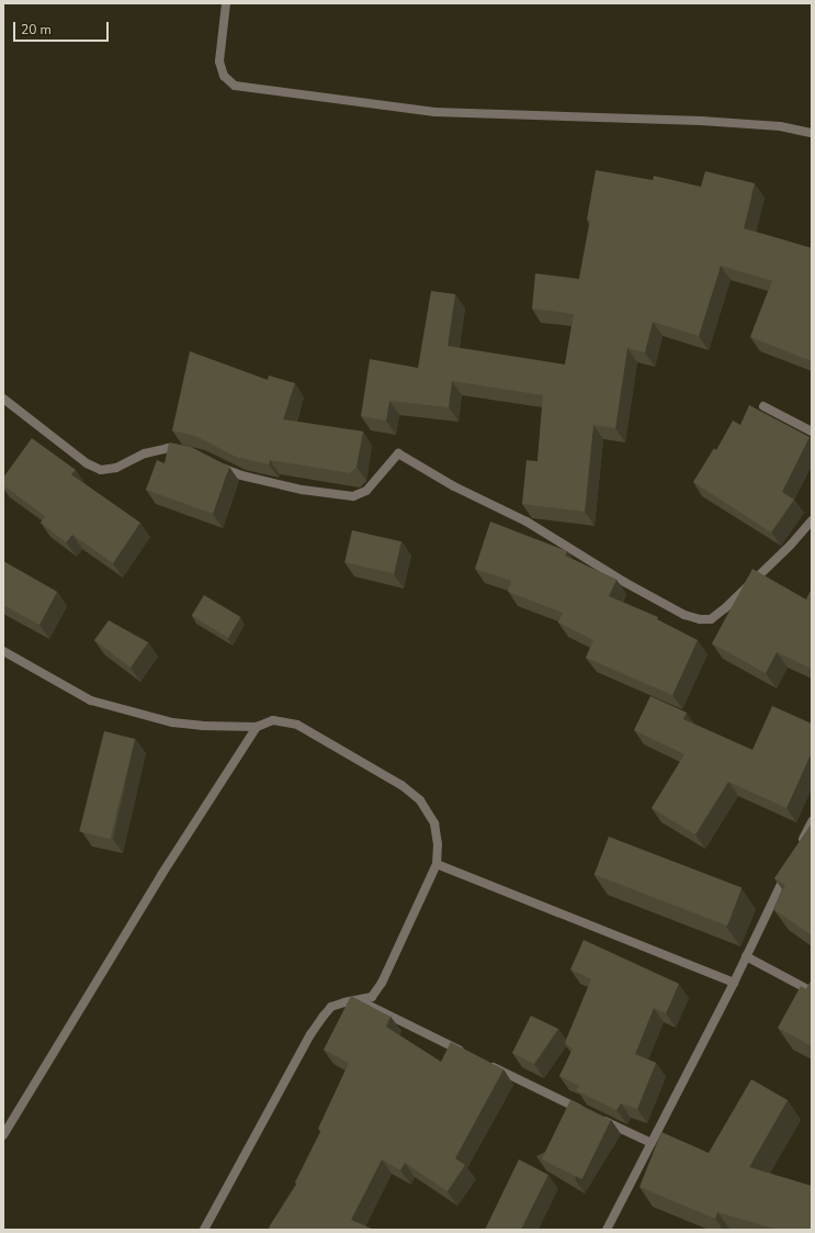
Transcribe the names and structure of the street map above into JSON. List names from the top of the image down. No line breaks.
{"scale_bar":"20 m"}
